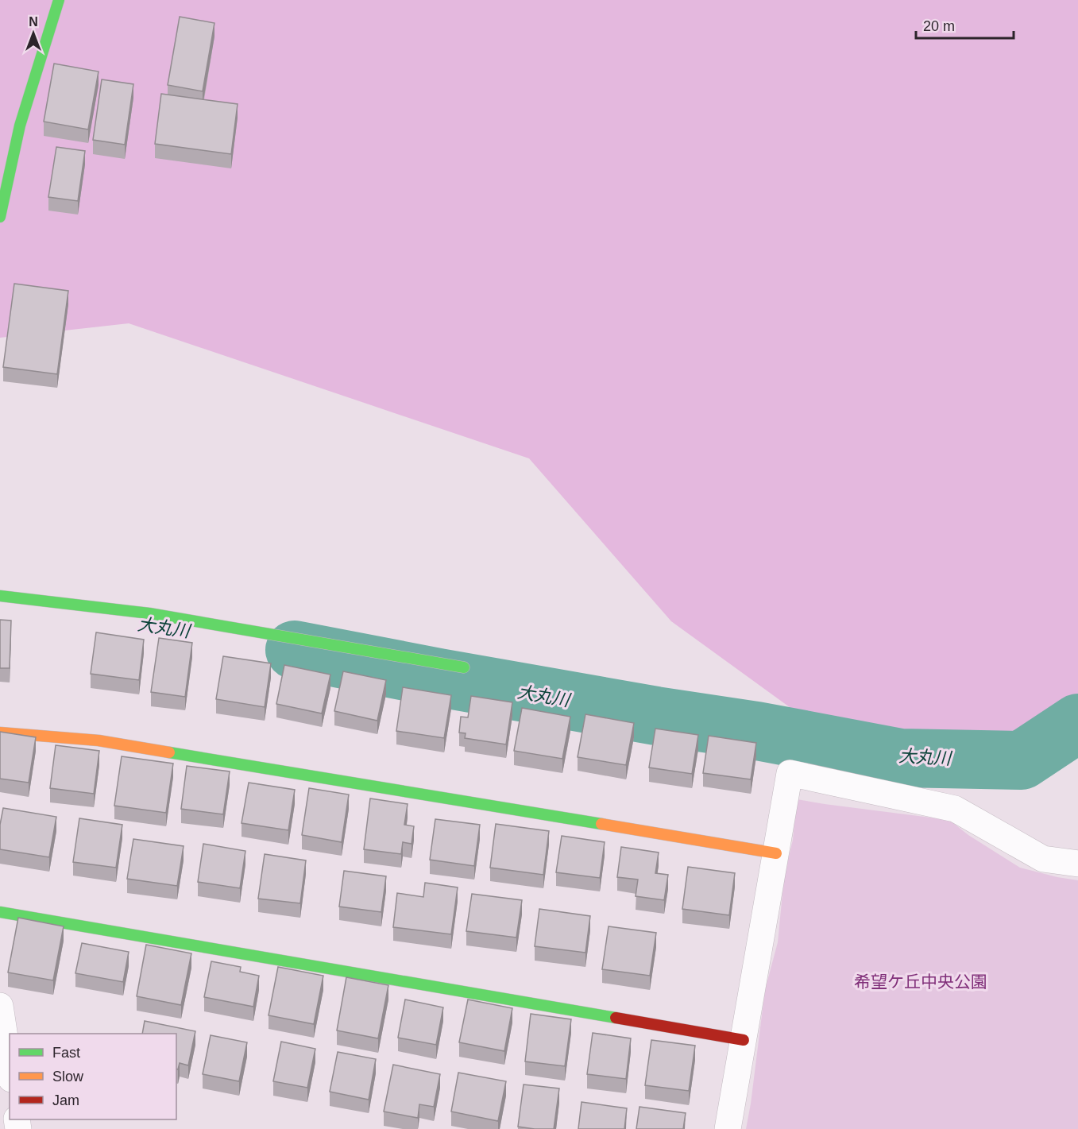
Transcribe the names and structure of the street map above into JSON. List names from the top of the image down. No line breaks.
{"water":["大丸川"],"parks":["希望ケ丘中央公園"],"legend":["Fast","Slow","Jam"],"scale_bar":"20 m","north":"top"}
